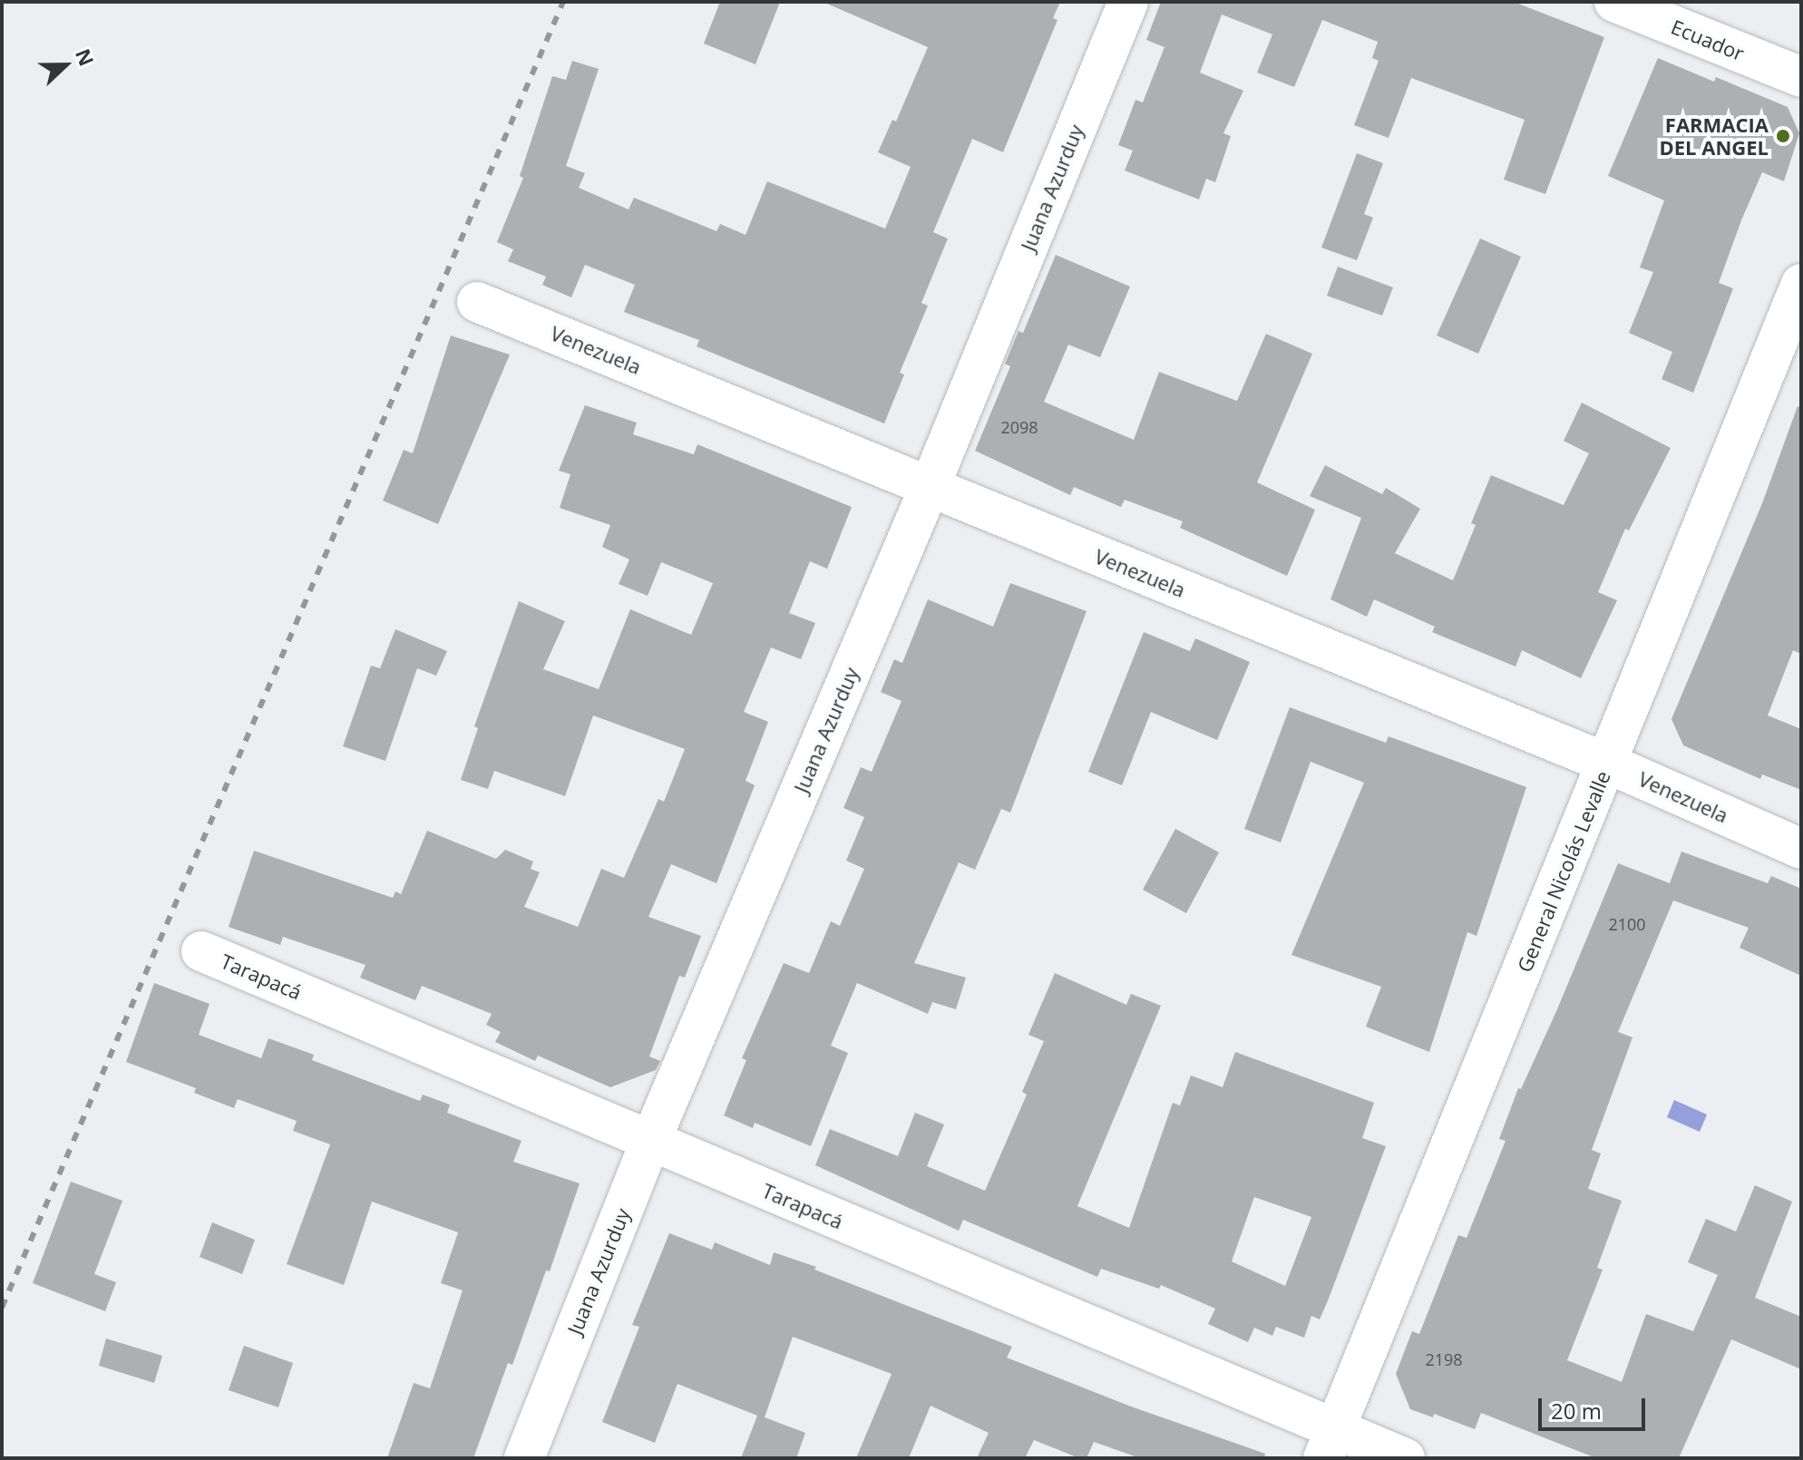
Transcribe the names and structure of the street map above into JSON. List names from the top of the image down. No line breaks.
{"streets":{"street":["Ecuador","Juana Azurduy","Venezuela","General Nicolás Levalle","Tarapacá"]},"crossings":[["Juana Azurduy","Venezuela"],["Juana Azurduy","Tarapacá"],["Venezuela","General Nicolás Levalle"],["General Nicolás Levalle","Tarapacá"]],"places":["FARMACIA DEL ANGEL"],"house_numbers":["2098","2100","2198"],"scale_bar":"20 m","north":"right"}
